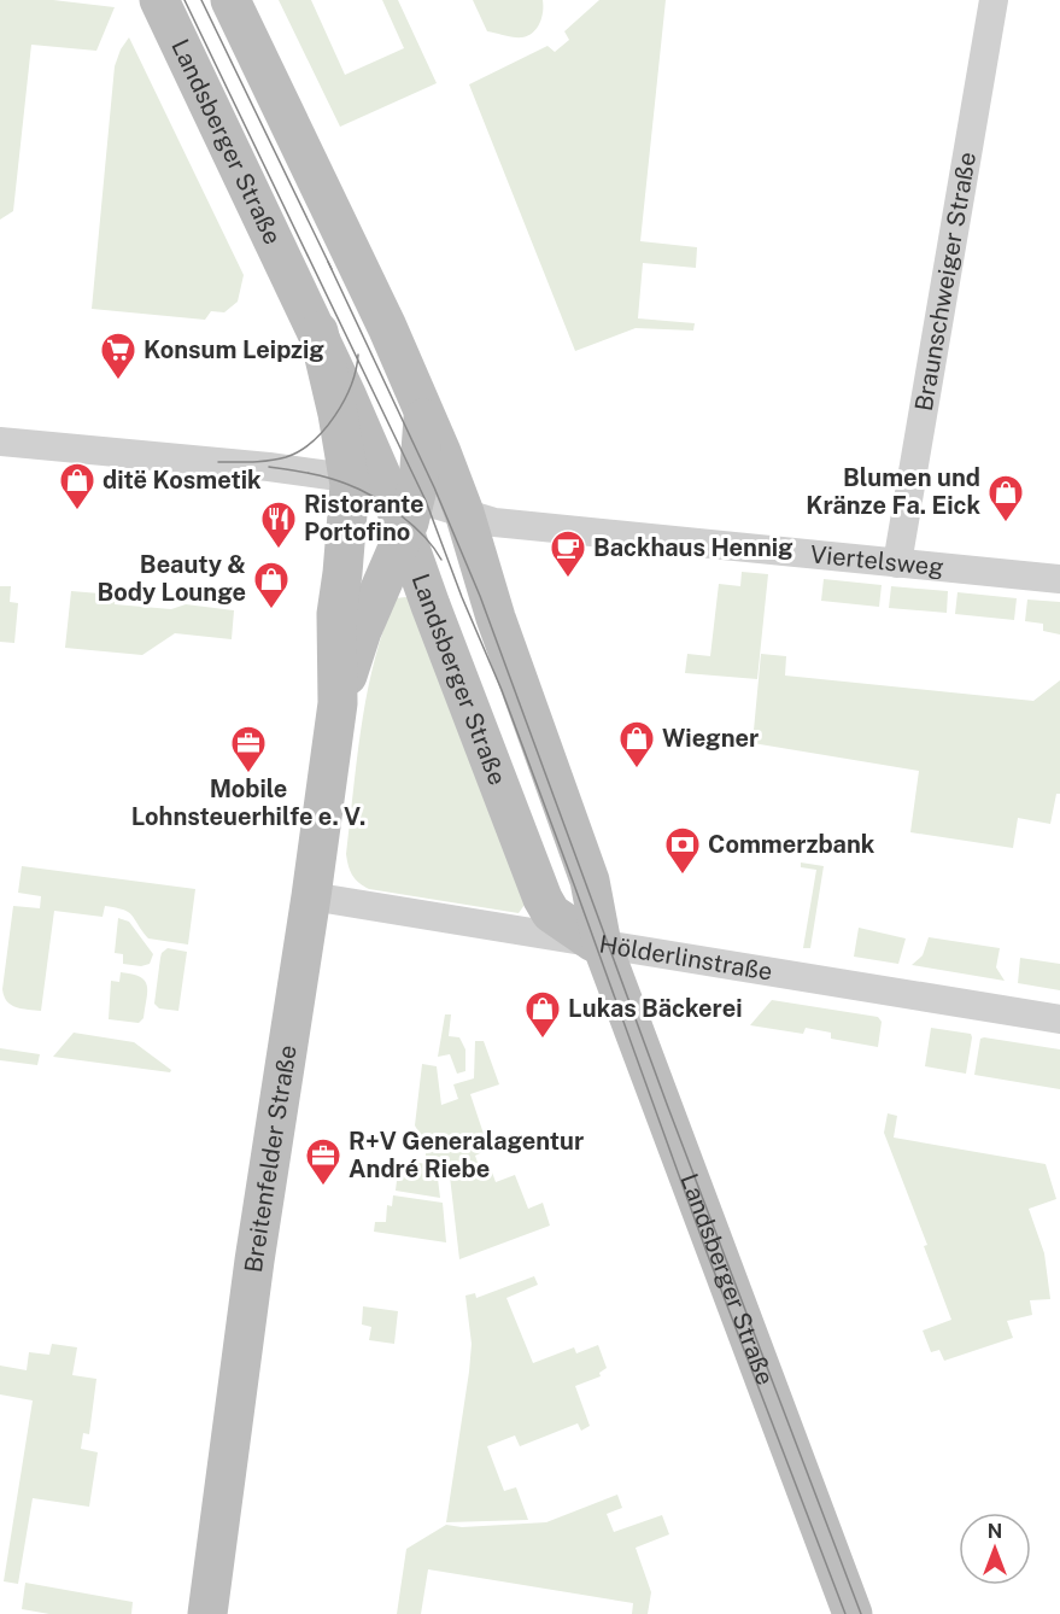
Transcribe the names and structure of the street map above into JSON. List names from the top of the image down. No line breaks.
{"streets":{"main road":["Landsberger Straße","Breitenfelder Straße"],"street":["Braunschweiger Straße","Viertelsweg","Hölderlinstraße"]},"crossings":[["Landsberger Straße","Viertelsweg"],["Landsberger Straße","Hölderlinstraße"],["Landsberger Straße","Breitenfelder Straße"],["Braunschweiger Straße","Viertelsweg"],["Viertelsweg","Breitenfelder Straße"],["Hölderlinstraße","Breitenfelder Straße"]],"places":{"supermarket":["Konsum Leipzig"],"shop":["ditë Kosmetik","Blumen und Kränze Fa. Eick","Beauty & Body Lounge","Wiegner","Lukas Bäckerei"],"restaurant":["Ristorante Portofino"],"cafe":["Backhaus Hennig"],"office":["Mobile Lohnsteuerhilfe e. V.","R+V Generalagentur André Riebe"],"bank":["Commerzbank"]},"north":"top"}
